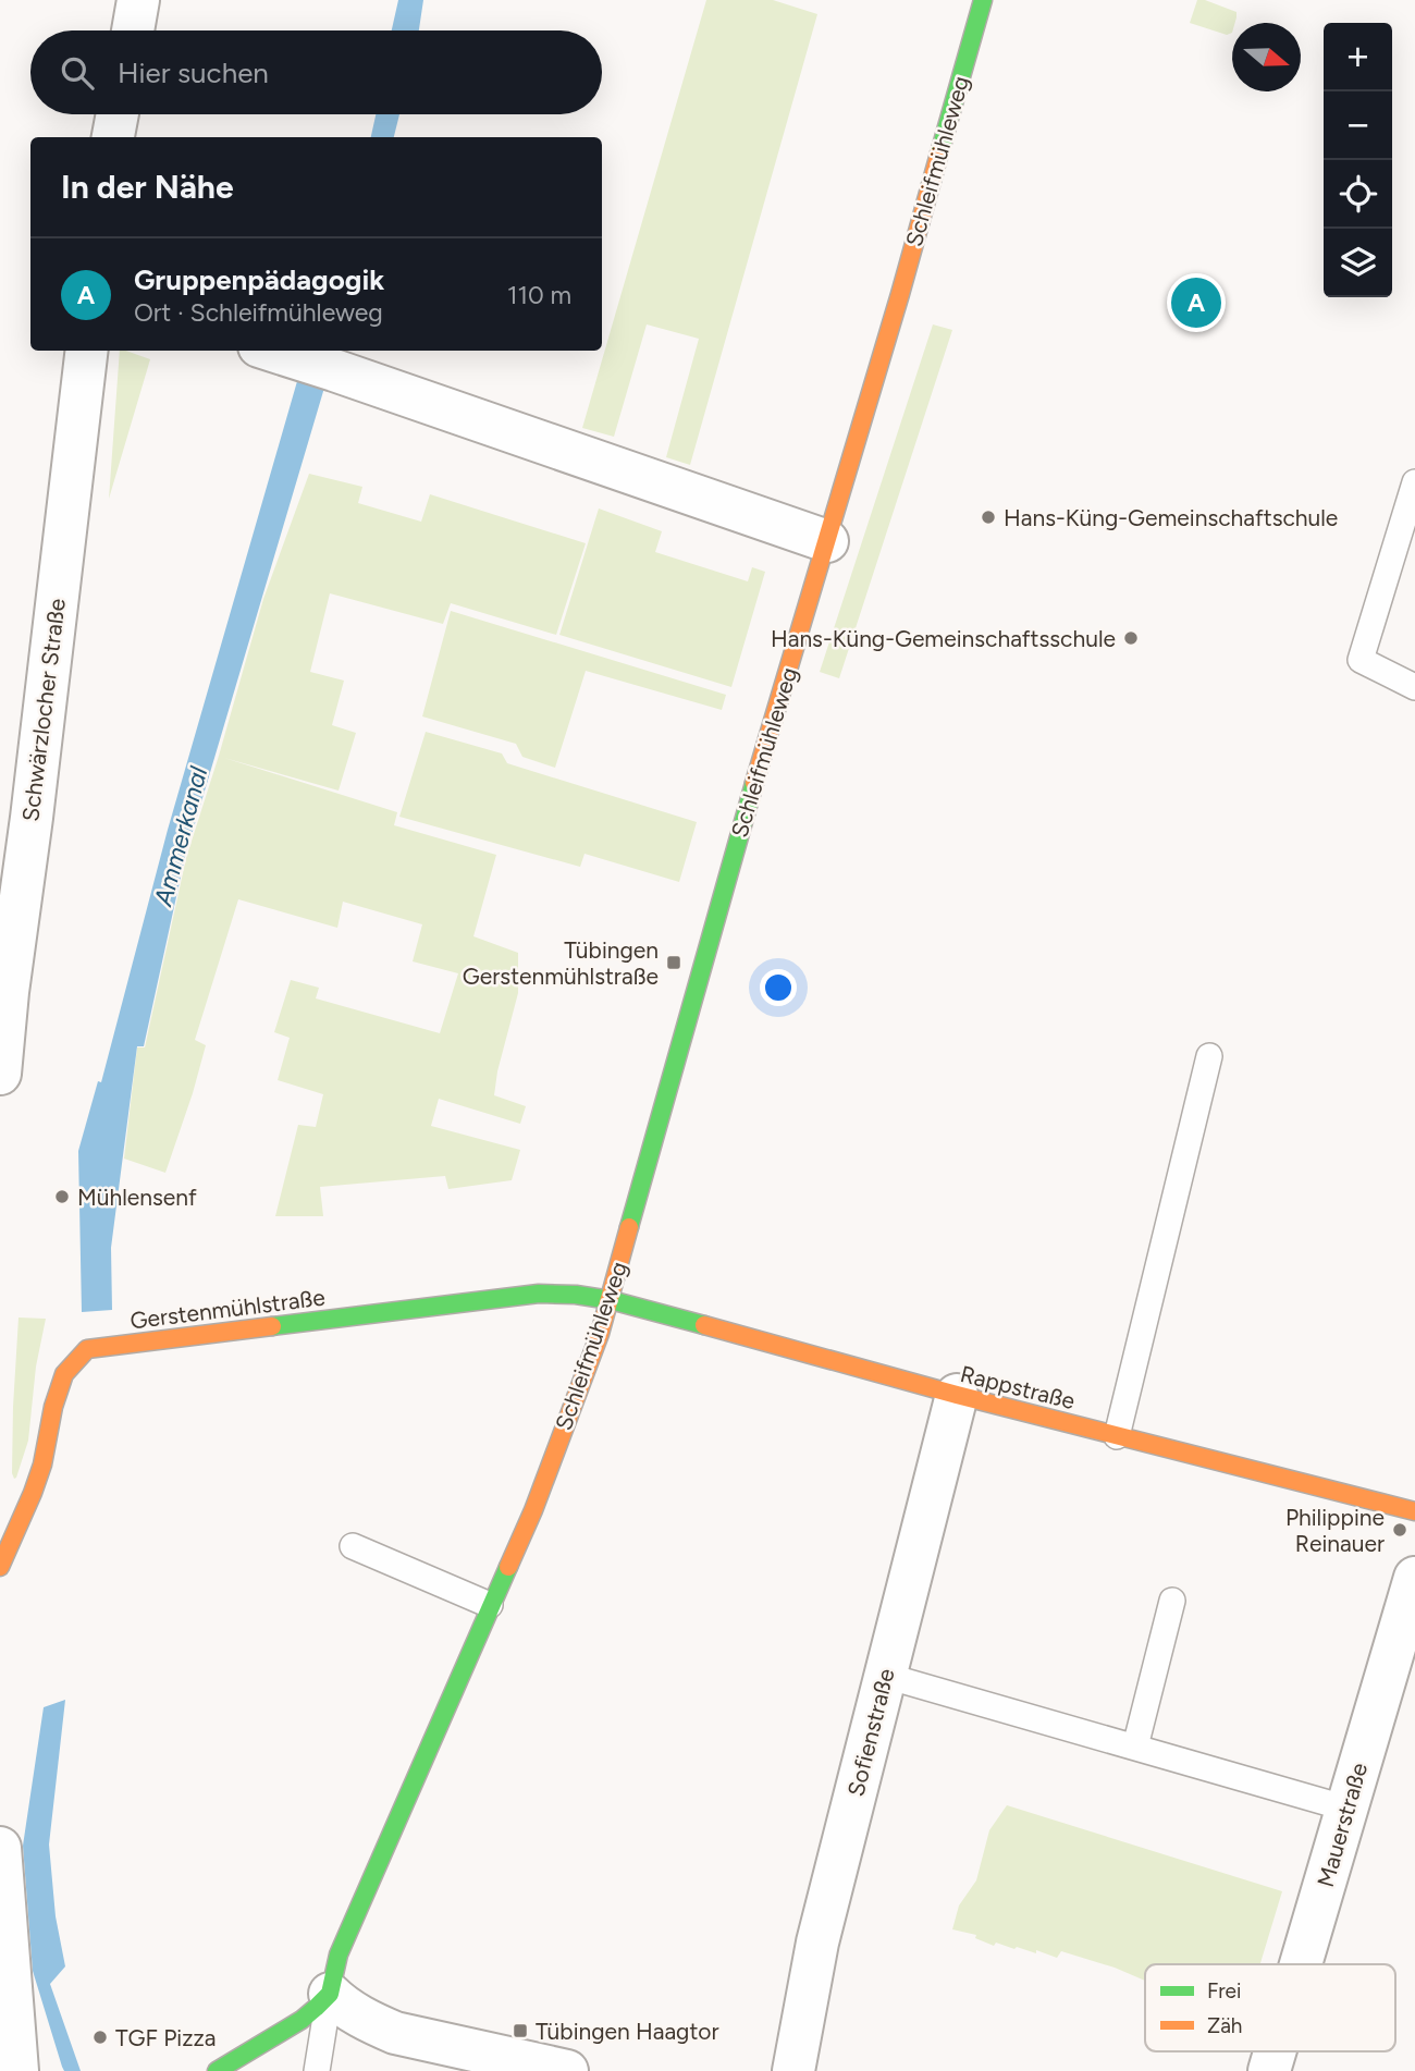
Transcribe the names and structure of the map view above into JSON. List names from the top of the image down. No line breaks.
{"streets":{"street":["Schleifmühleweg","Schwärzlocher Straße","Gerstenmühlstraße","Rappstraße","Sofienstraße","Mauerstraße"]},"crossings":[["Schleifmühleweg","Gerstenmühlstraße"],["Schleifmühleweg","Rappstraße"],["Gerstenmühlstraße","Rappstraße"],["Rappstraße","Sofienstraße"]],"water":["Ammerkanal"],"places":{"other":["Hans-Küng-Gemeinschaftschule","Hans-Küng-Gemeinschaftsschule","Mühlensenf","Philippine Reinauer","TGF Pizza"],"transit":["Tübingen Gerstenmühlstraße","Tübingen Haagtor"]},"legend":["Frei","Zäh"],"north":"right","page":{"map_buttons":["+","−"],"search":"Hier suchen","heading":"In der Nähe","list":[{"mark":"A","name":"Gruppenpädagogik","note":"Ort · Schleifmühleweg","value":"110 m"}],"pins":"A"}}
